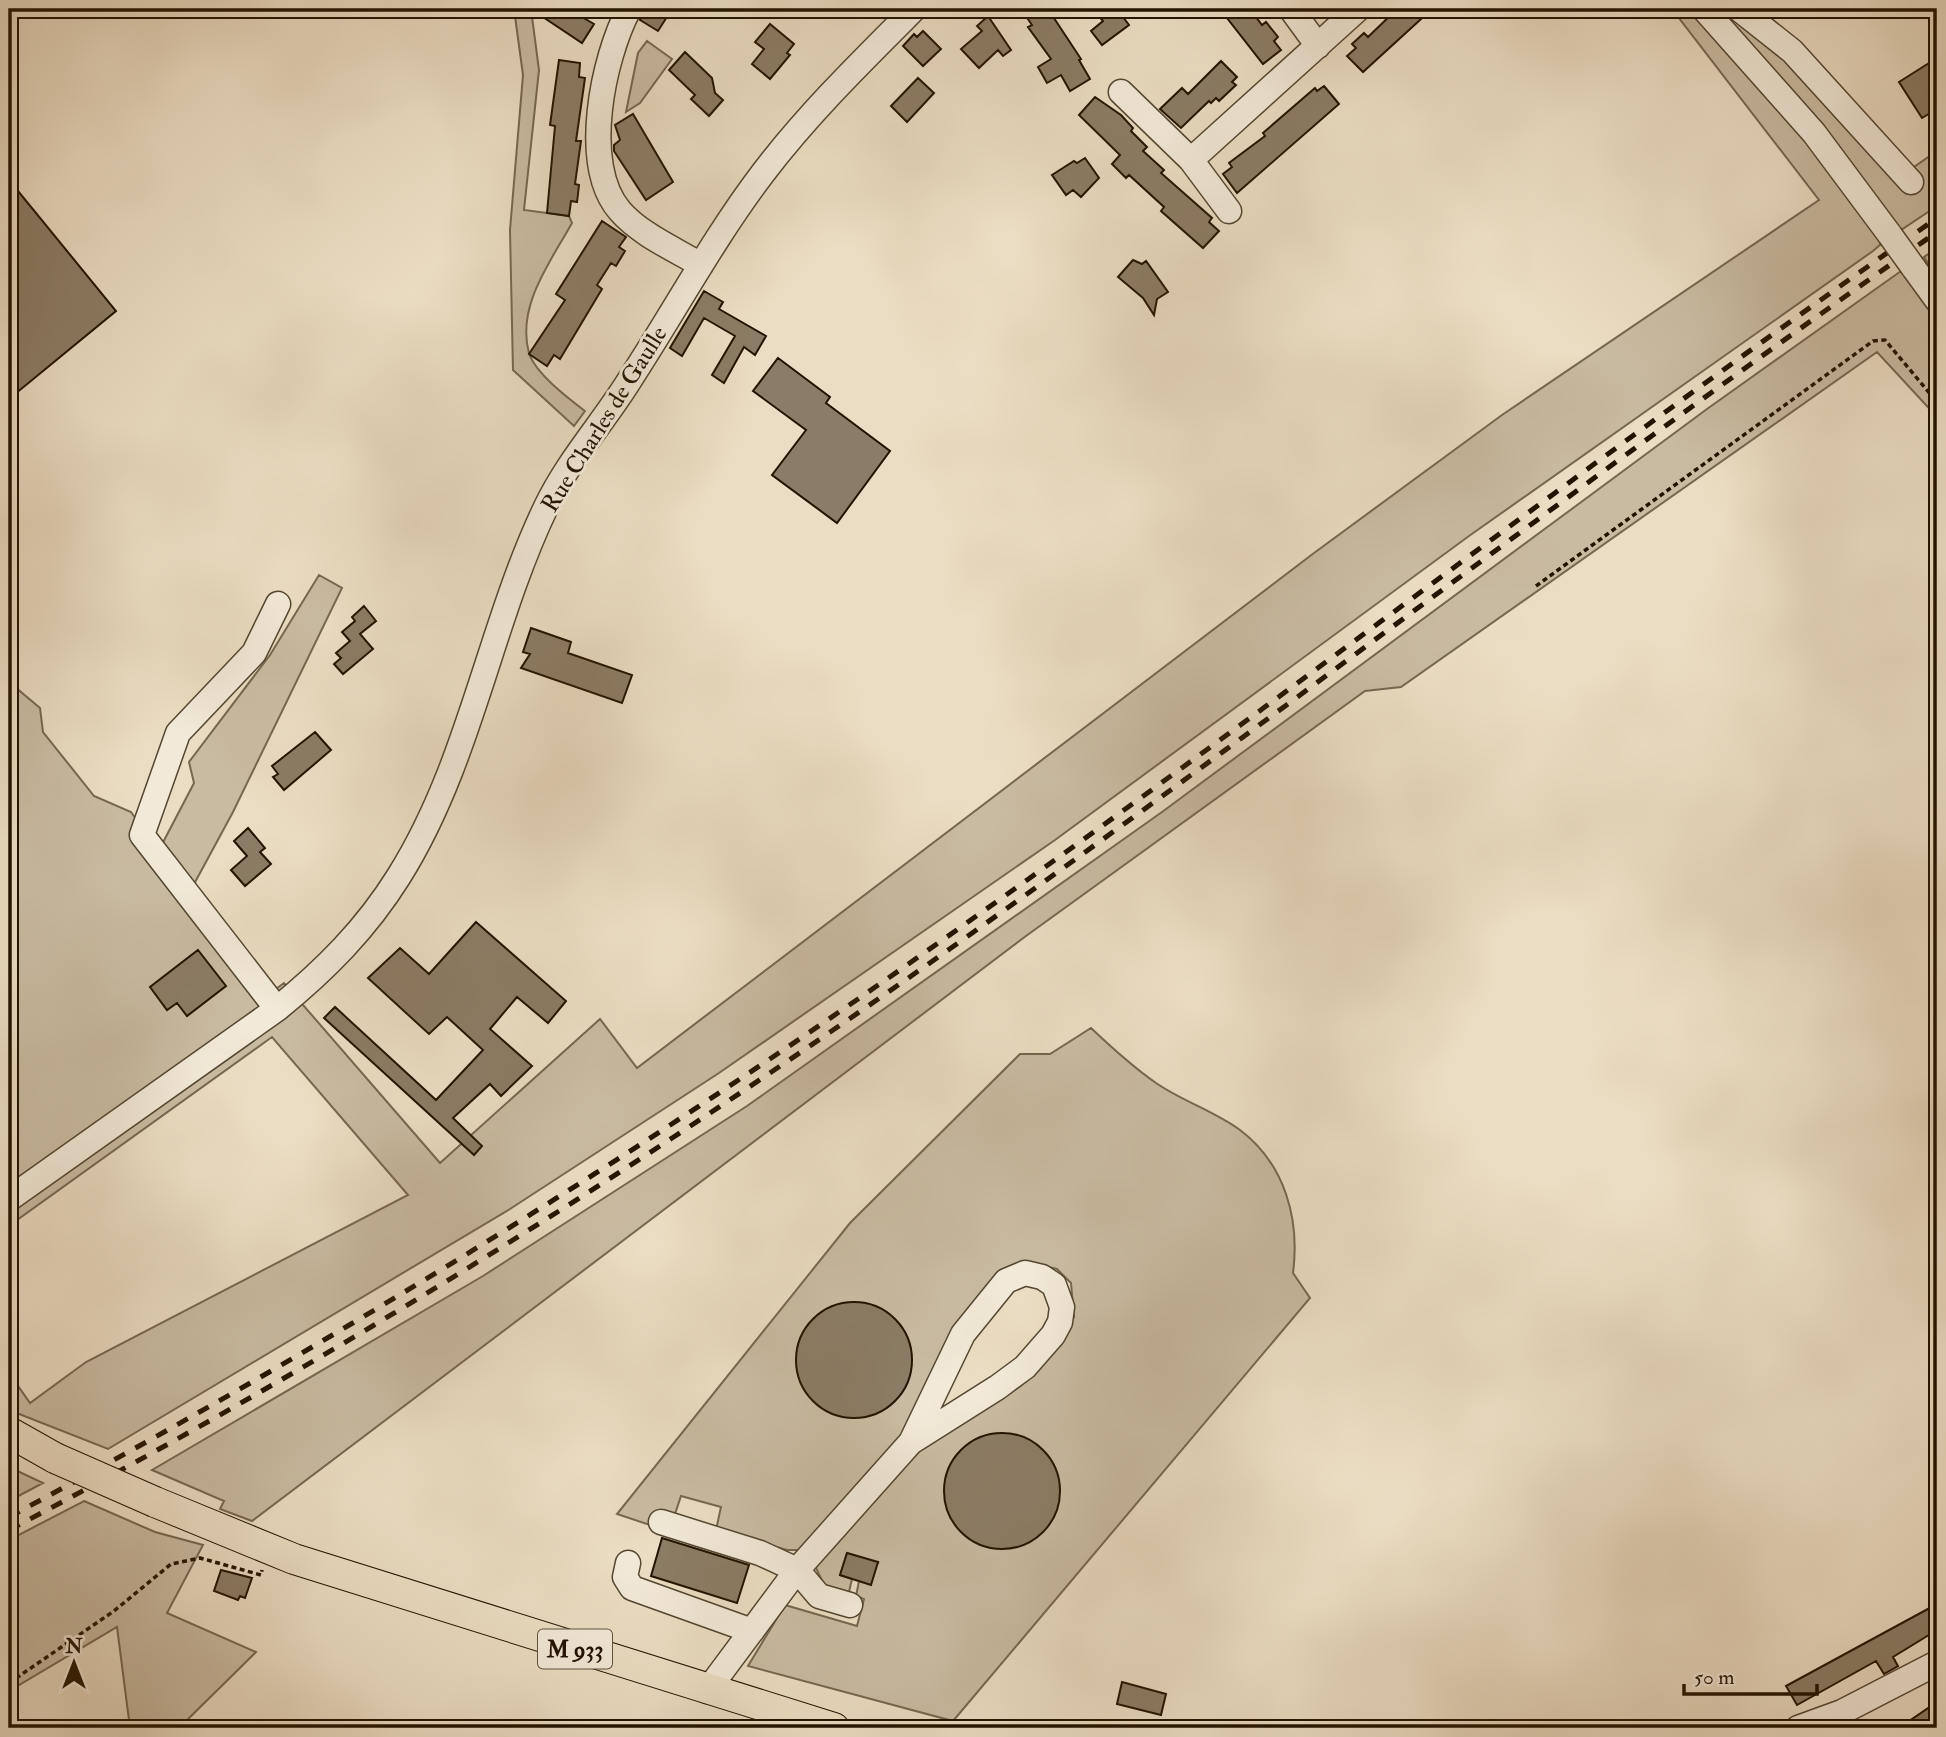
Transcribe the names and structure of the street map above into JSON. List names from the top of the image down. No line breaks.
{"streets":{"main road":["M 933"],"street":["Rue Charles de Gaulle"]},"scale_bar":"50 m","north":"top"}
